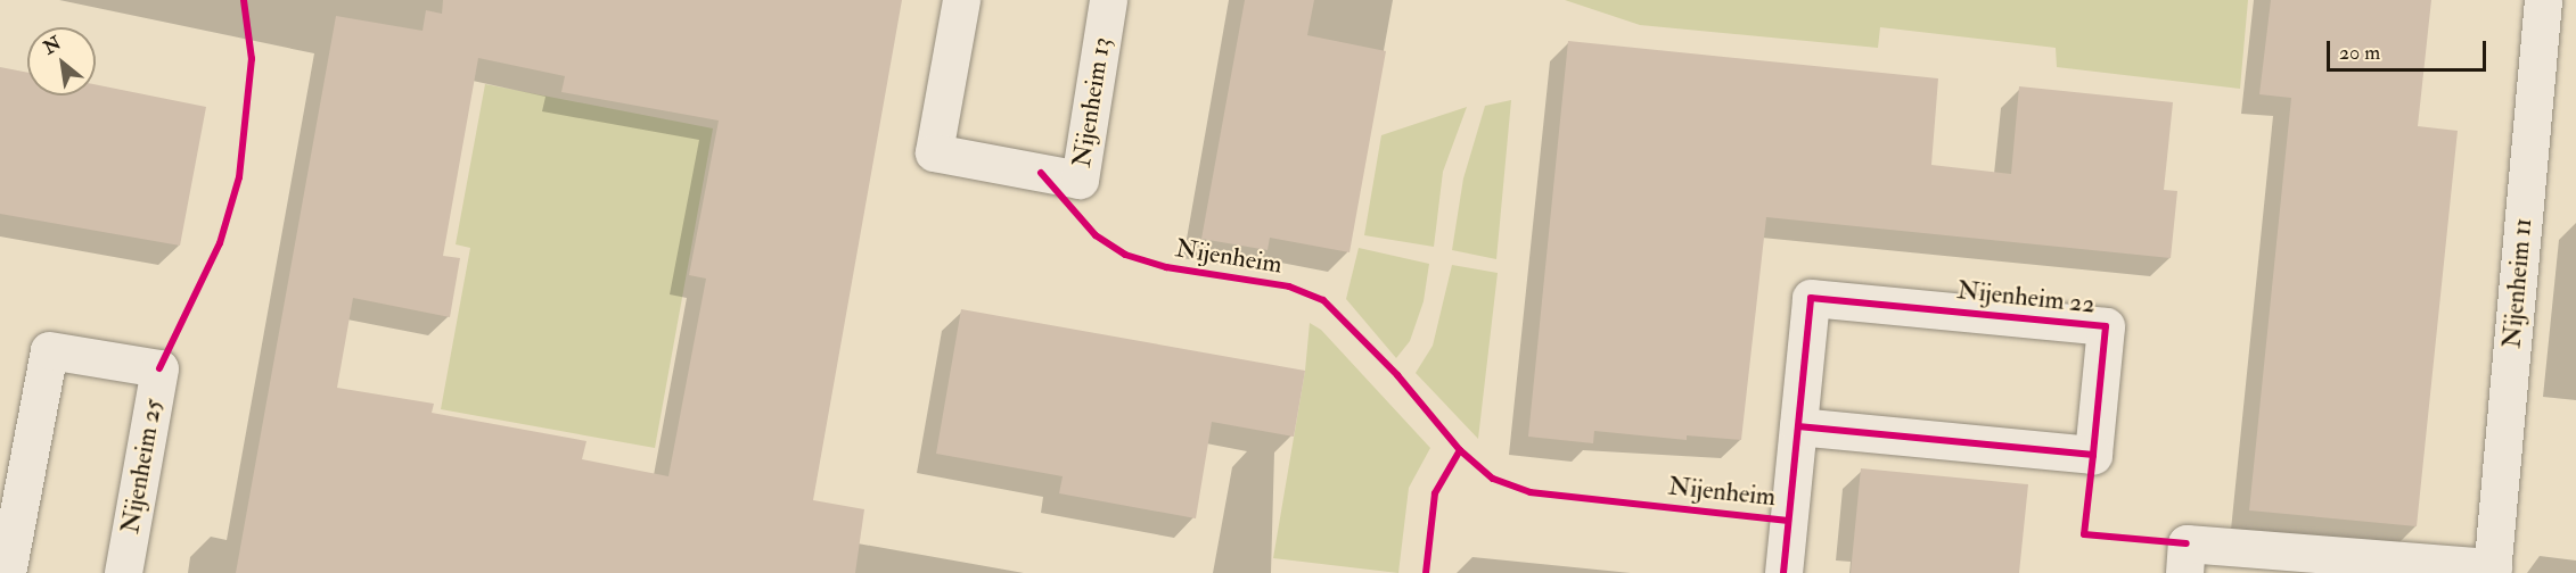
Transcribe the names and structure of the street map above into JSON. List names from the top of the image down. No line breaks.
{"streets":{"street":["Nijenheim 13","Nijenheim","Nijenheim 11","Nijenheim 22","Nijenheim 25"]},"crossings":[["Nijenheim","Nijenheim 22"]],"scale_bar":"20 m","north":"top left"}
